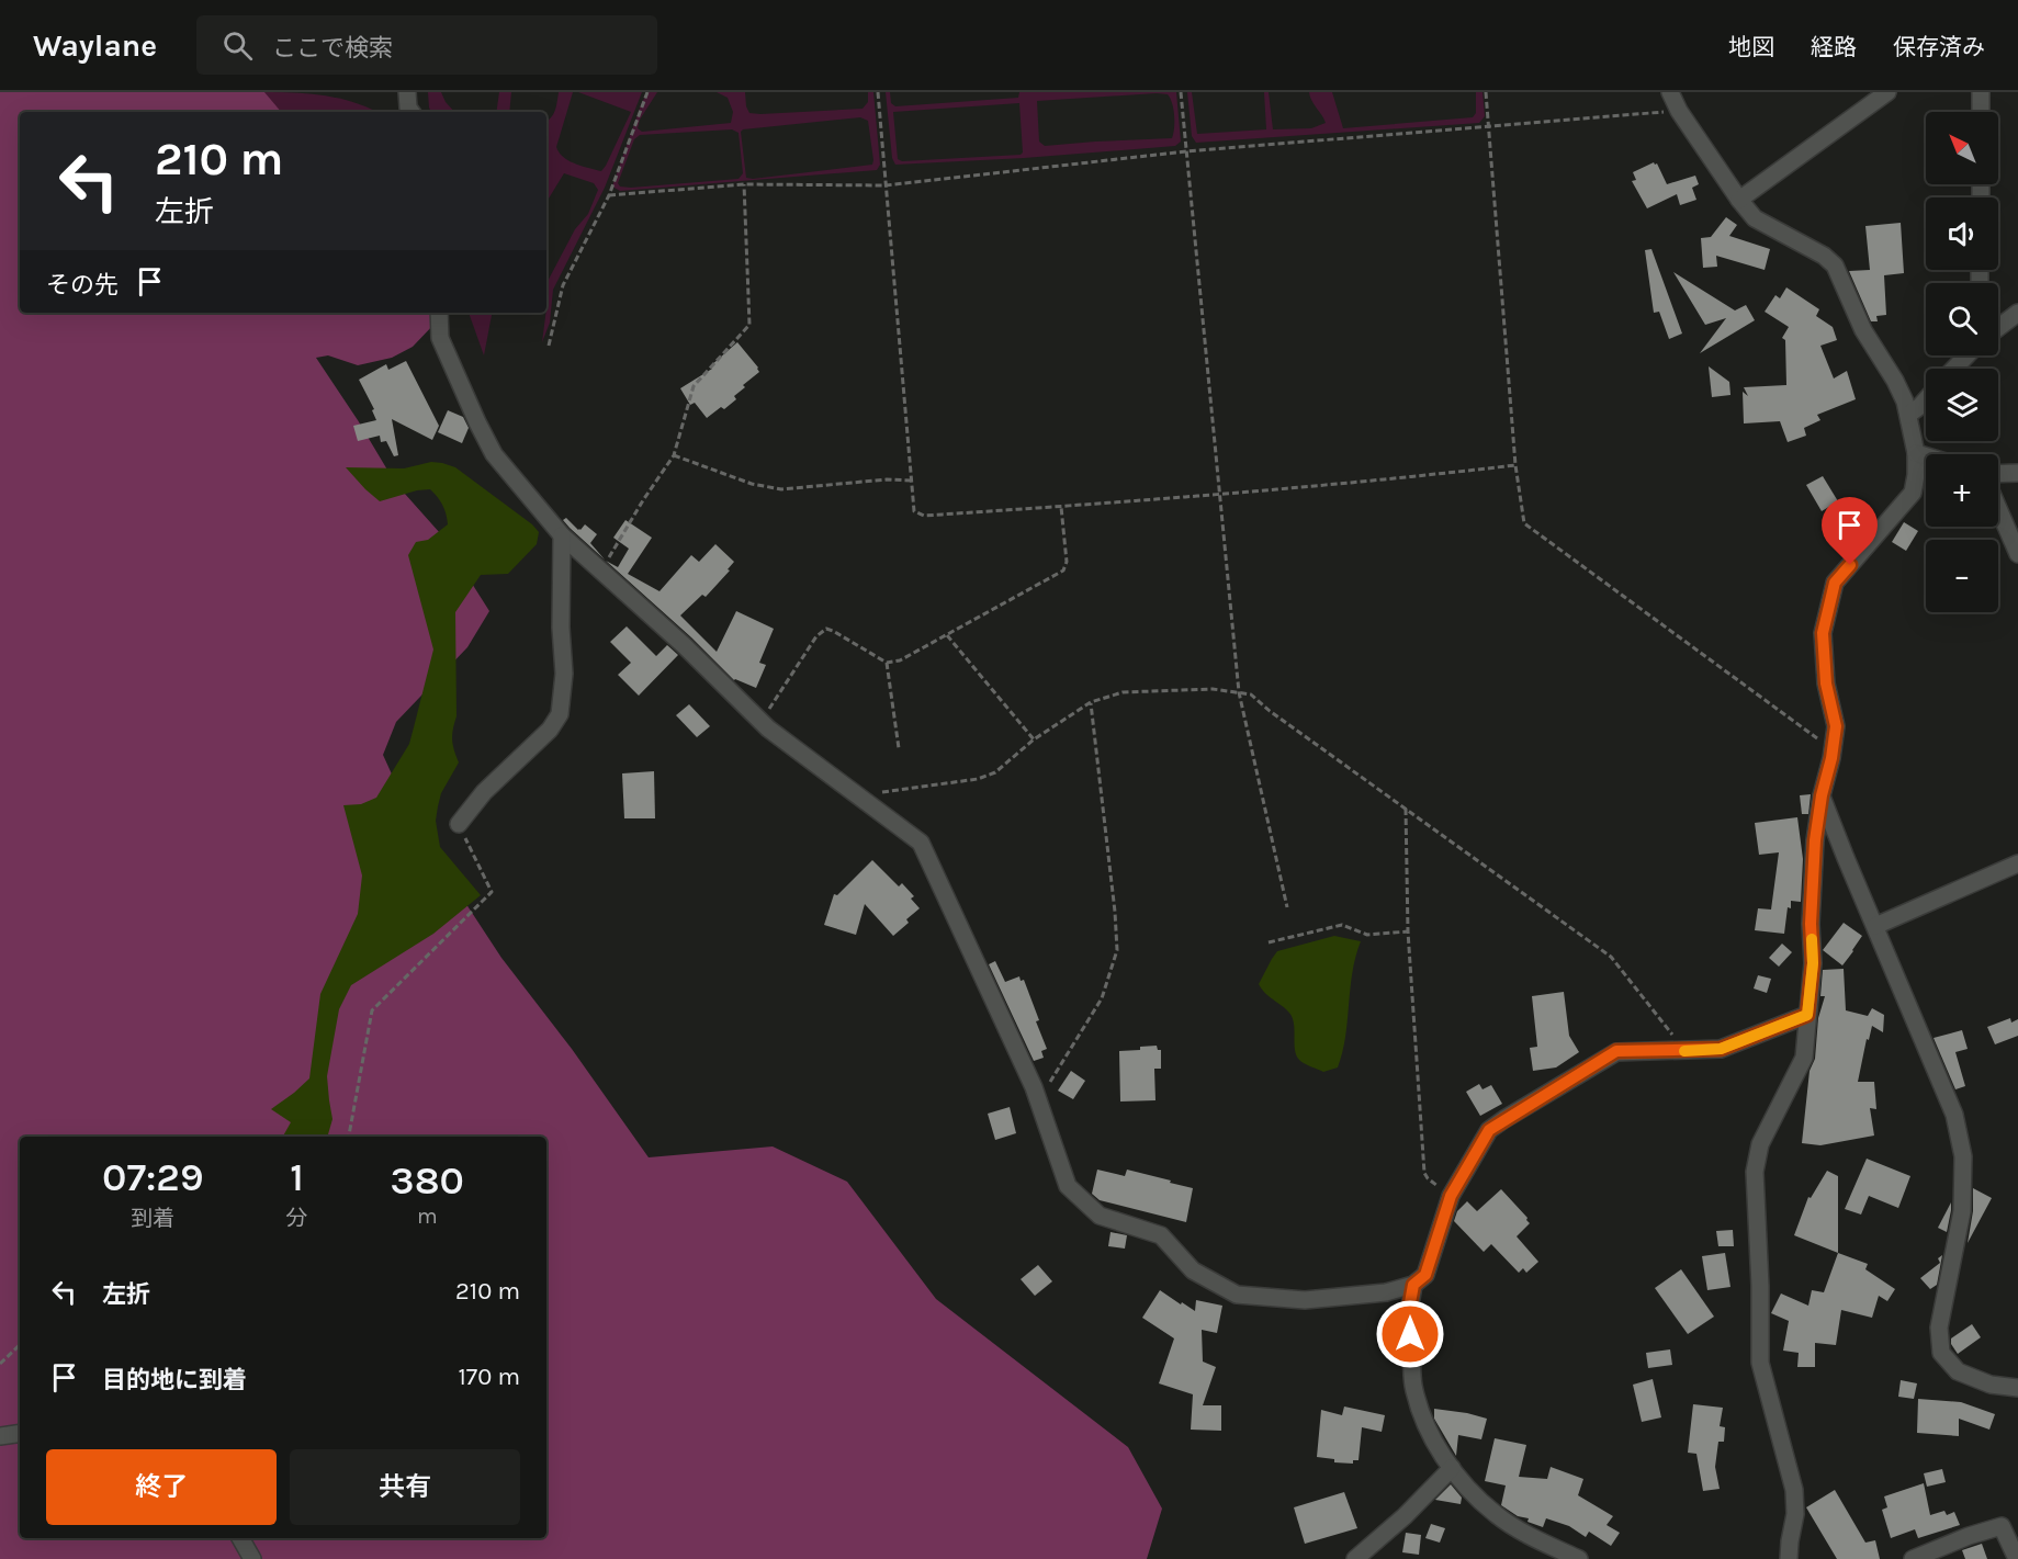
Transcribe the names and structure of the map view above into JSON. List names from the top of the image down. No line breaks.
{"north":"top left","page":{"header":"Waylane","search":"ここで検索","nav":["地図","経路","保存済み"],"map_buttons":["+","−"],"turn":["210 m","左折"],"then":"その先","eta":["07:29","到着","1","分","380","m"],"list":[{"name":"左折","value":"210 m"},{"name":"目的地に到着","value":"170 m"}],"buttons":["終了","共有"]}}
